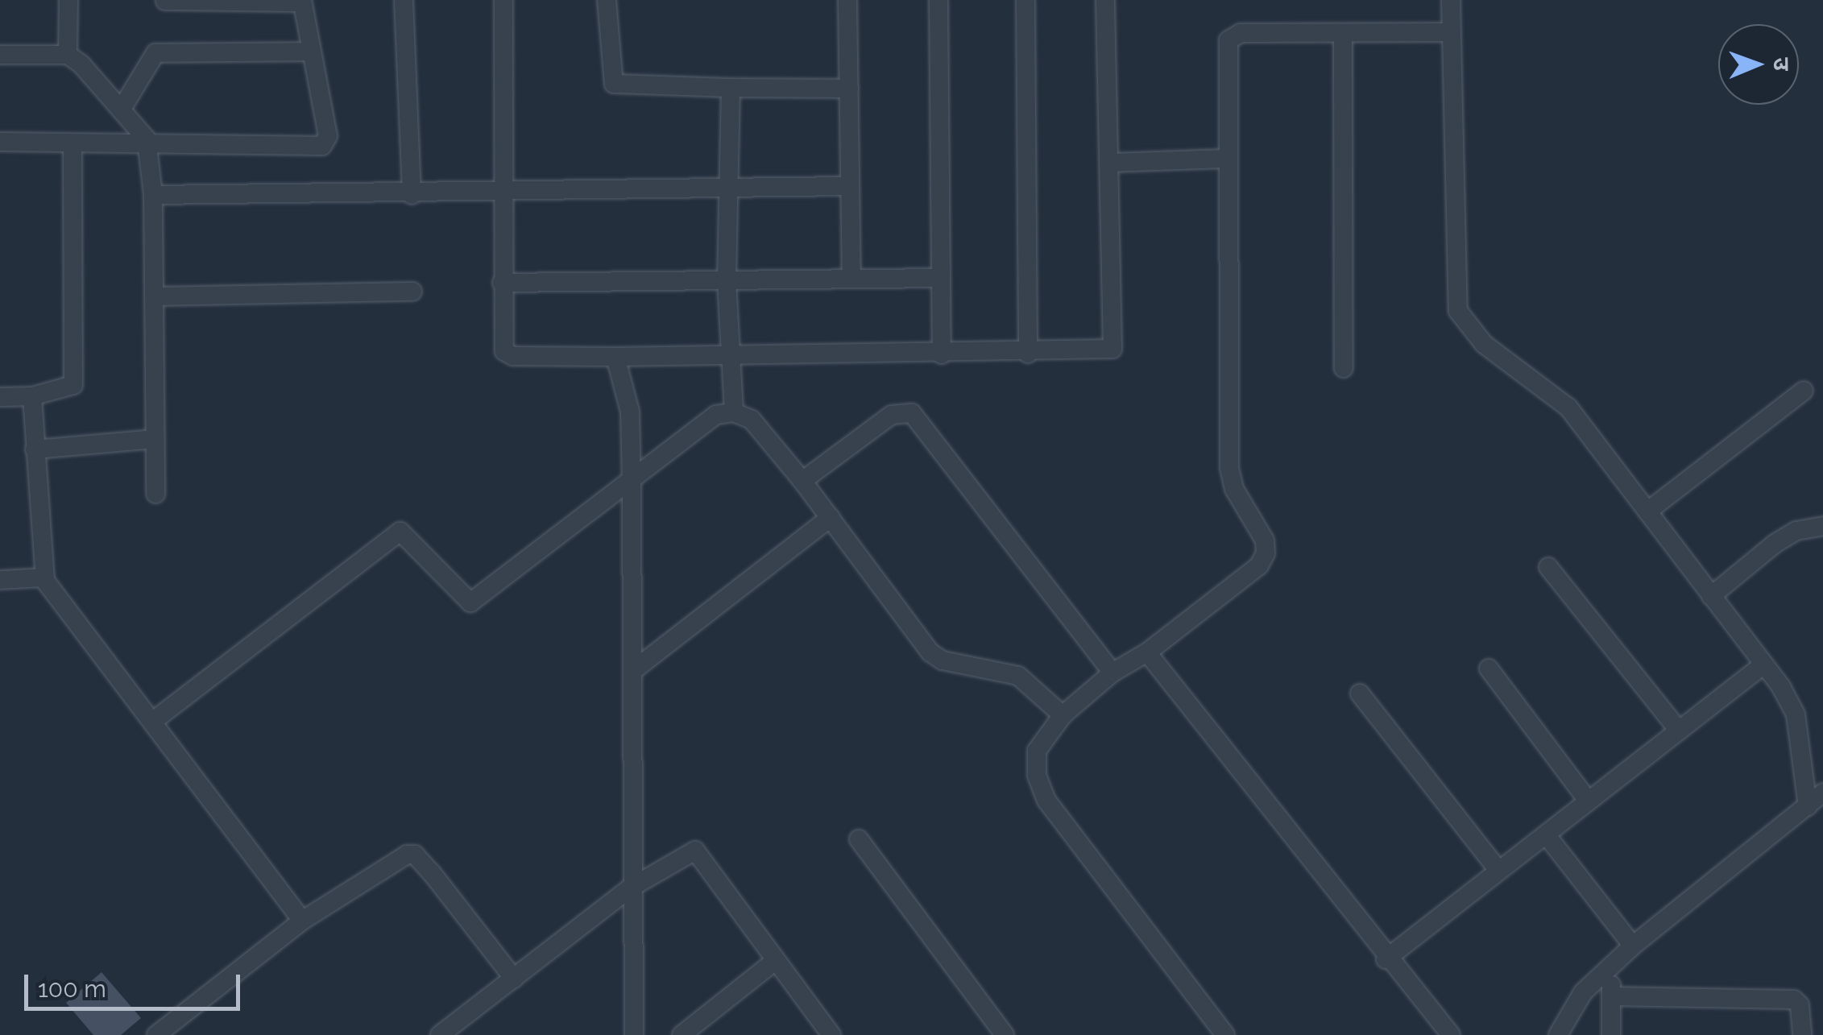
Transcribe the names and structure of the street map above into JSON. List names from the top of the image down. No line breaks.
{"scale_bar":"100 m","north":"right"}
